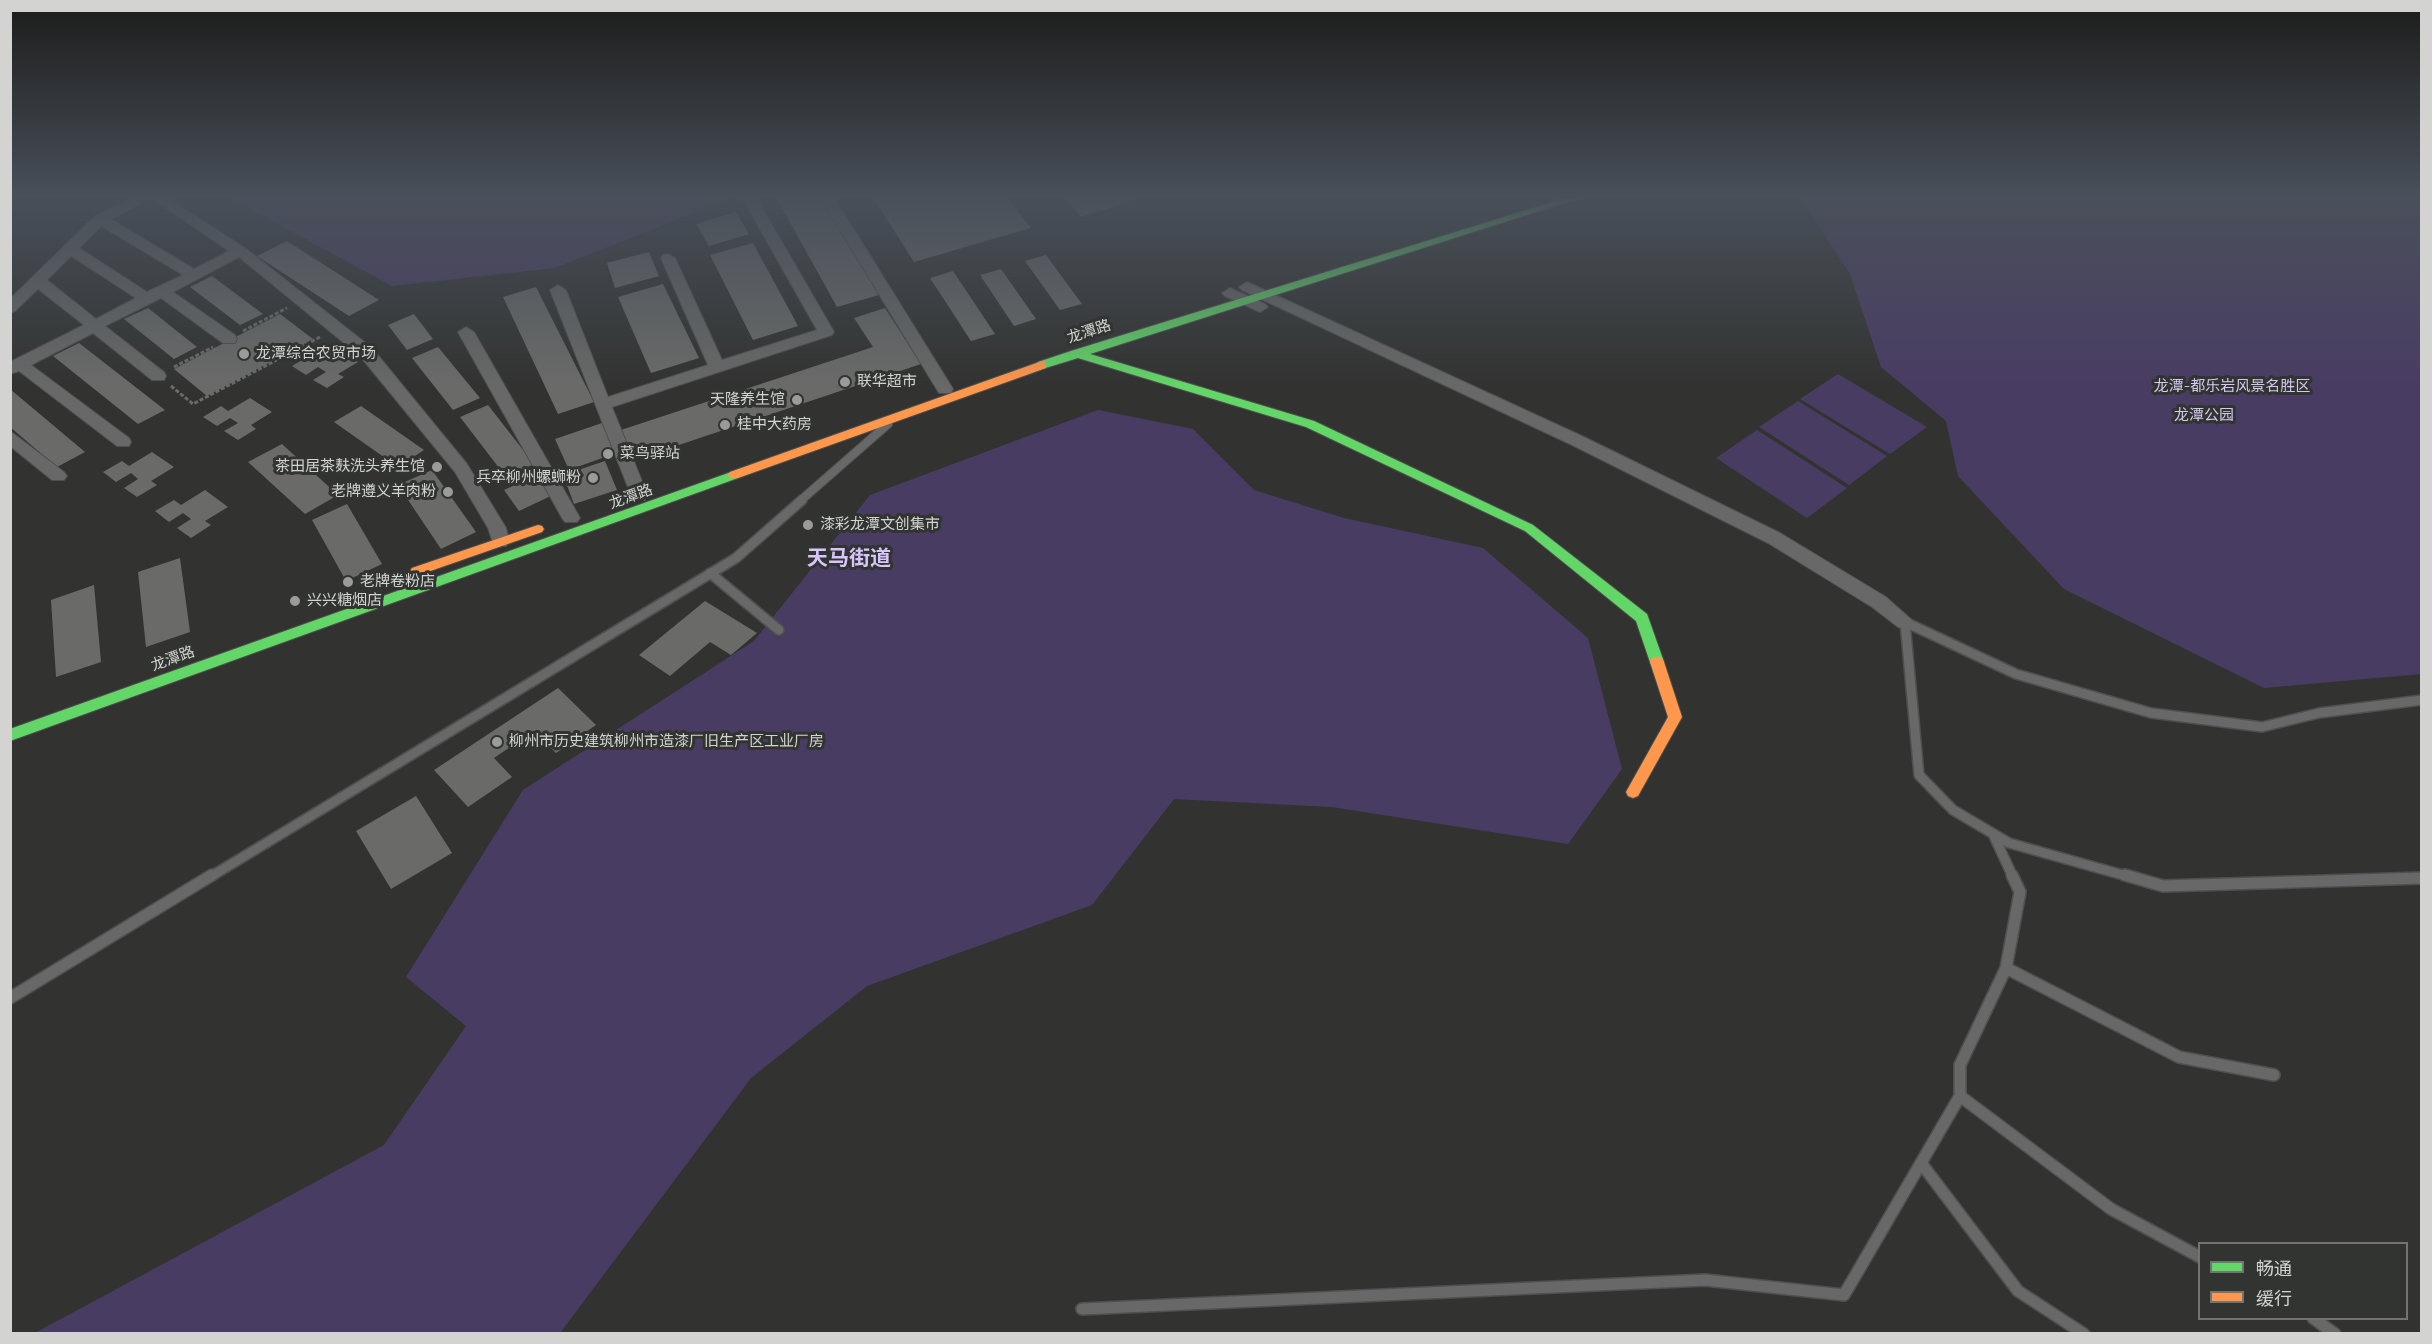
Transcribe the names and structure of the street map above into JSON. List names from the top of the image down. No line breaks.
{"streets":{"street":["龙潭路"]},"districts":["天马街道"],"parks":["龙潭-都乐岩风景名胜区","龙潭公园"],"places":["龙潭综合农贸市场","联华超市","天隆养生馆","桂中大药房","菜鸟驿站","茶田居茶麸洗头养生馆","兵卒柳州螺蛳粉","老牌遵义羊肉粉","漆彩龙潭文创集市","老牌卷粉店","兴兴糖烟店","柳州市历史建筑柳州市造漆厂旧生产区工业厂房"],"legend":["畅通","缓行"]}
